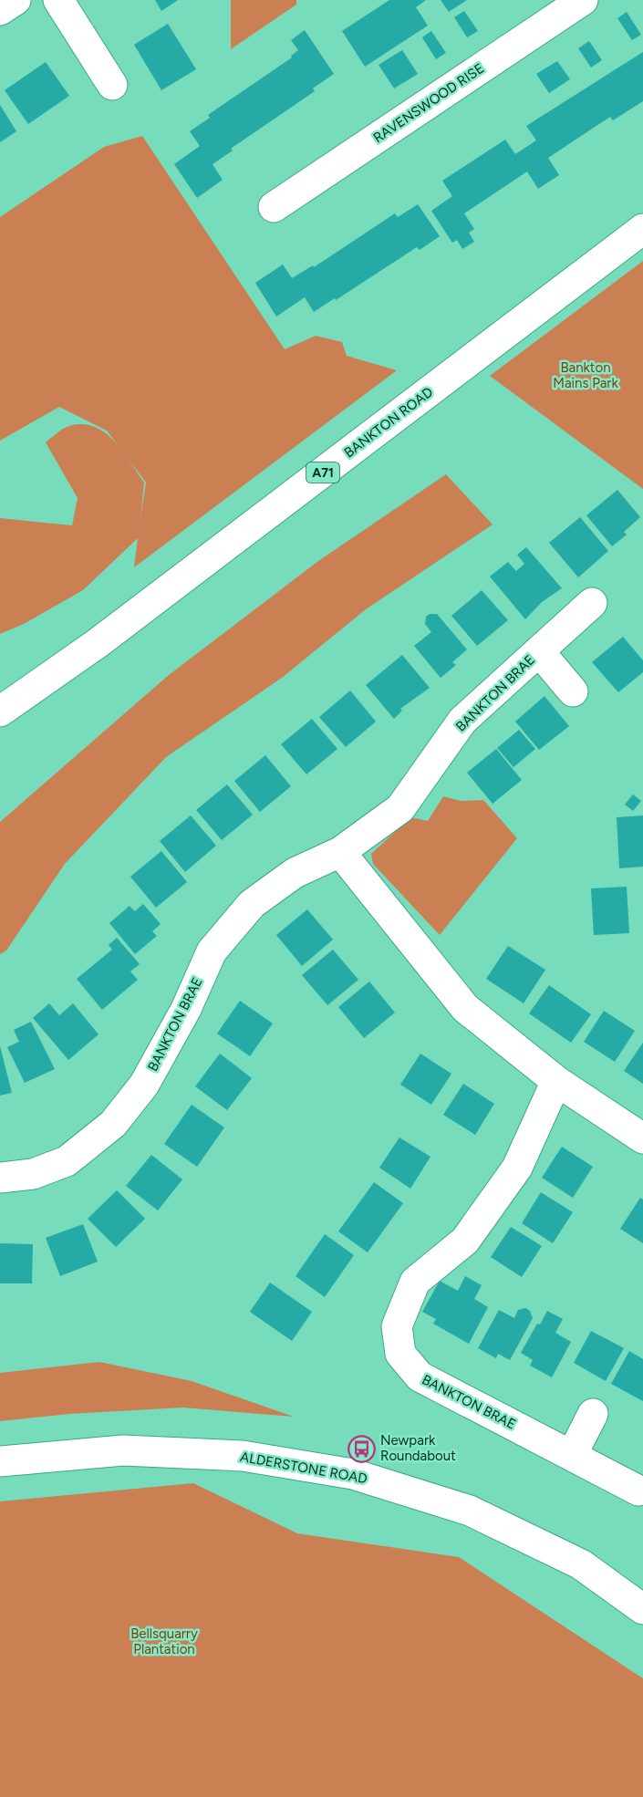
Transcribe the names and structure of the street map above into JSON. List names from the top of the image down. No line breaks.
{"streets":{"street":["RAVENSWOOD RISE","BANKTON ROAD","A71","BANKTON BRAE","ALDERSTONE ROAD"]},"parks":["Bankton Mains Park","Bellsquarry Plantation"],"places":{"bus stop":["Newpark Roundabout"]}}
